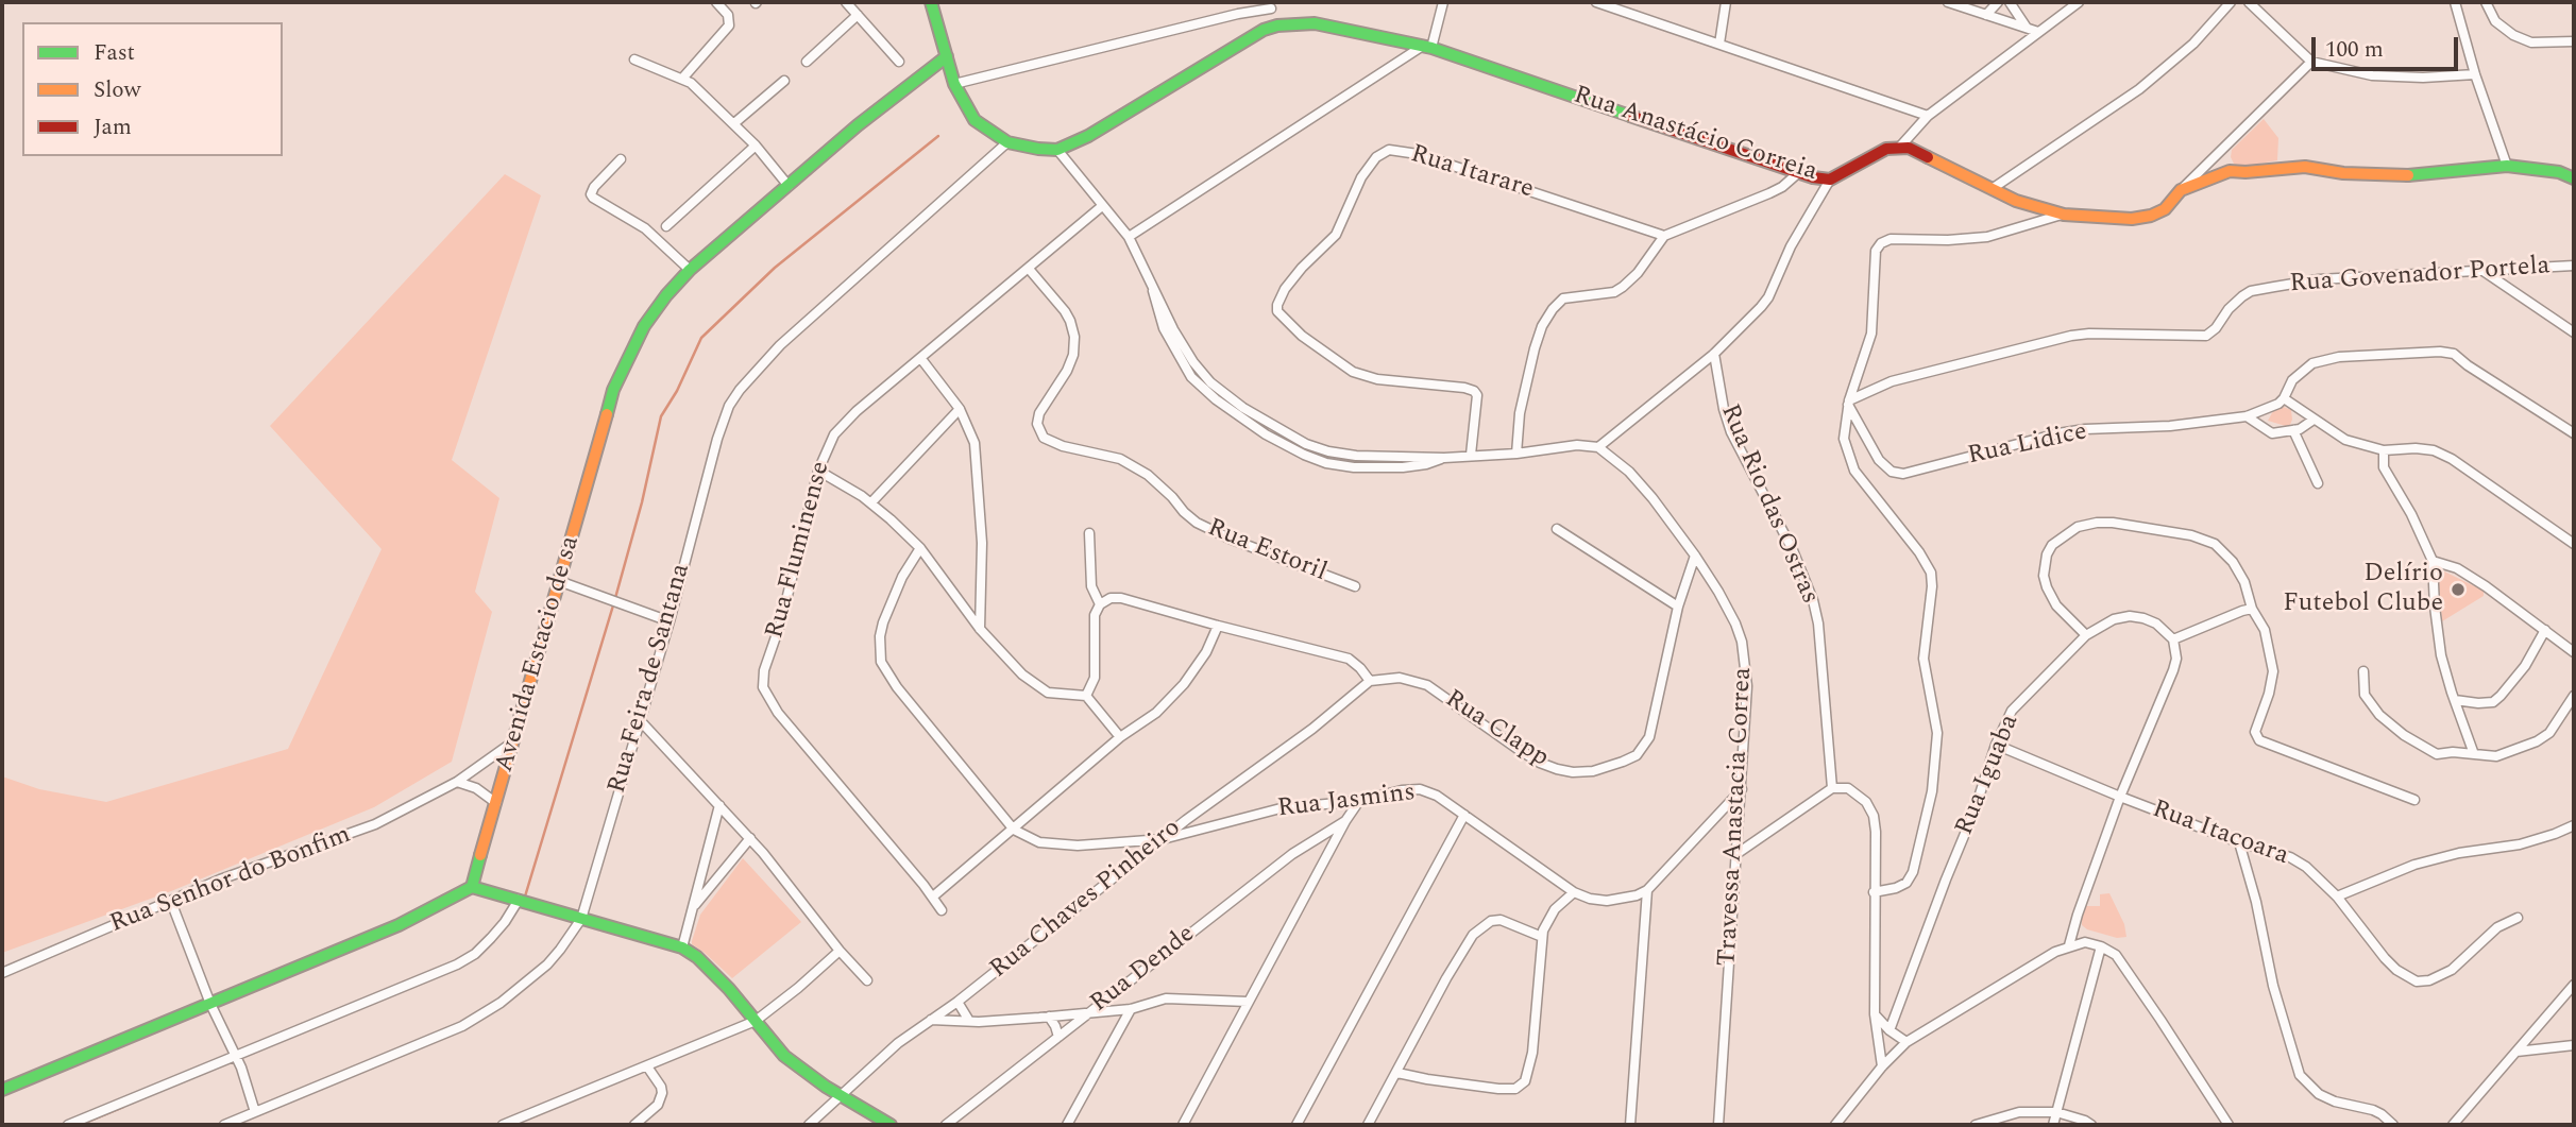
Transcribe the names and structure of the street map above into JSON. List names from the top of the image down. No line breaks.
{"streets":{"street":["Rua Anastácio Correia","Rua Itarare","Rua Govenador Portela","Rua Lidice","Rua Rio das Ostras","Rua Fluminense","Rua Estoril","Avenida Estacio de sa","Rua Feira de Santana","Rua Clapp","Rua Iguaba","Rua Jasmins","Travessa Anastacia Correa","Rua Itacoara","Rua Senhor do Bonfim","Rua Chaves Pinheiro","Rua Dende"]},"crossings":[["Rua Govenador Portela","Rua Lidice"],["Rua Fluminense","Rua Estoril"],["Avenida Estacio de sa","Rua Senhor do Bonfim"],["Rua Clapp","Travessa Anastacia Correa"],["Rua Clapp","Rua Chaves Pinheiro"],["Rua Iguaba","Rua Itacoara"],["Rua Jasmins","Rua Chaves Pinheiro"]],"places":["Delírio Futebol Clube"],"legend":["Fast","Slow","Jam"],"scale_bar":"100 m"}
